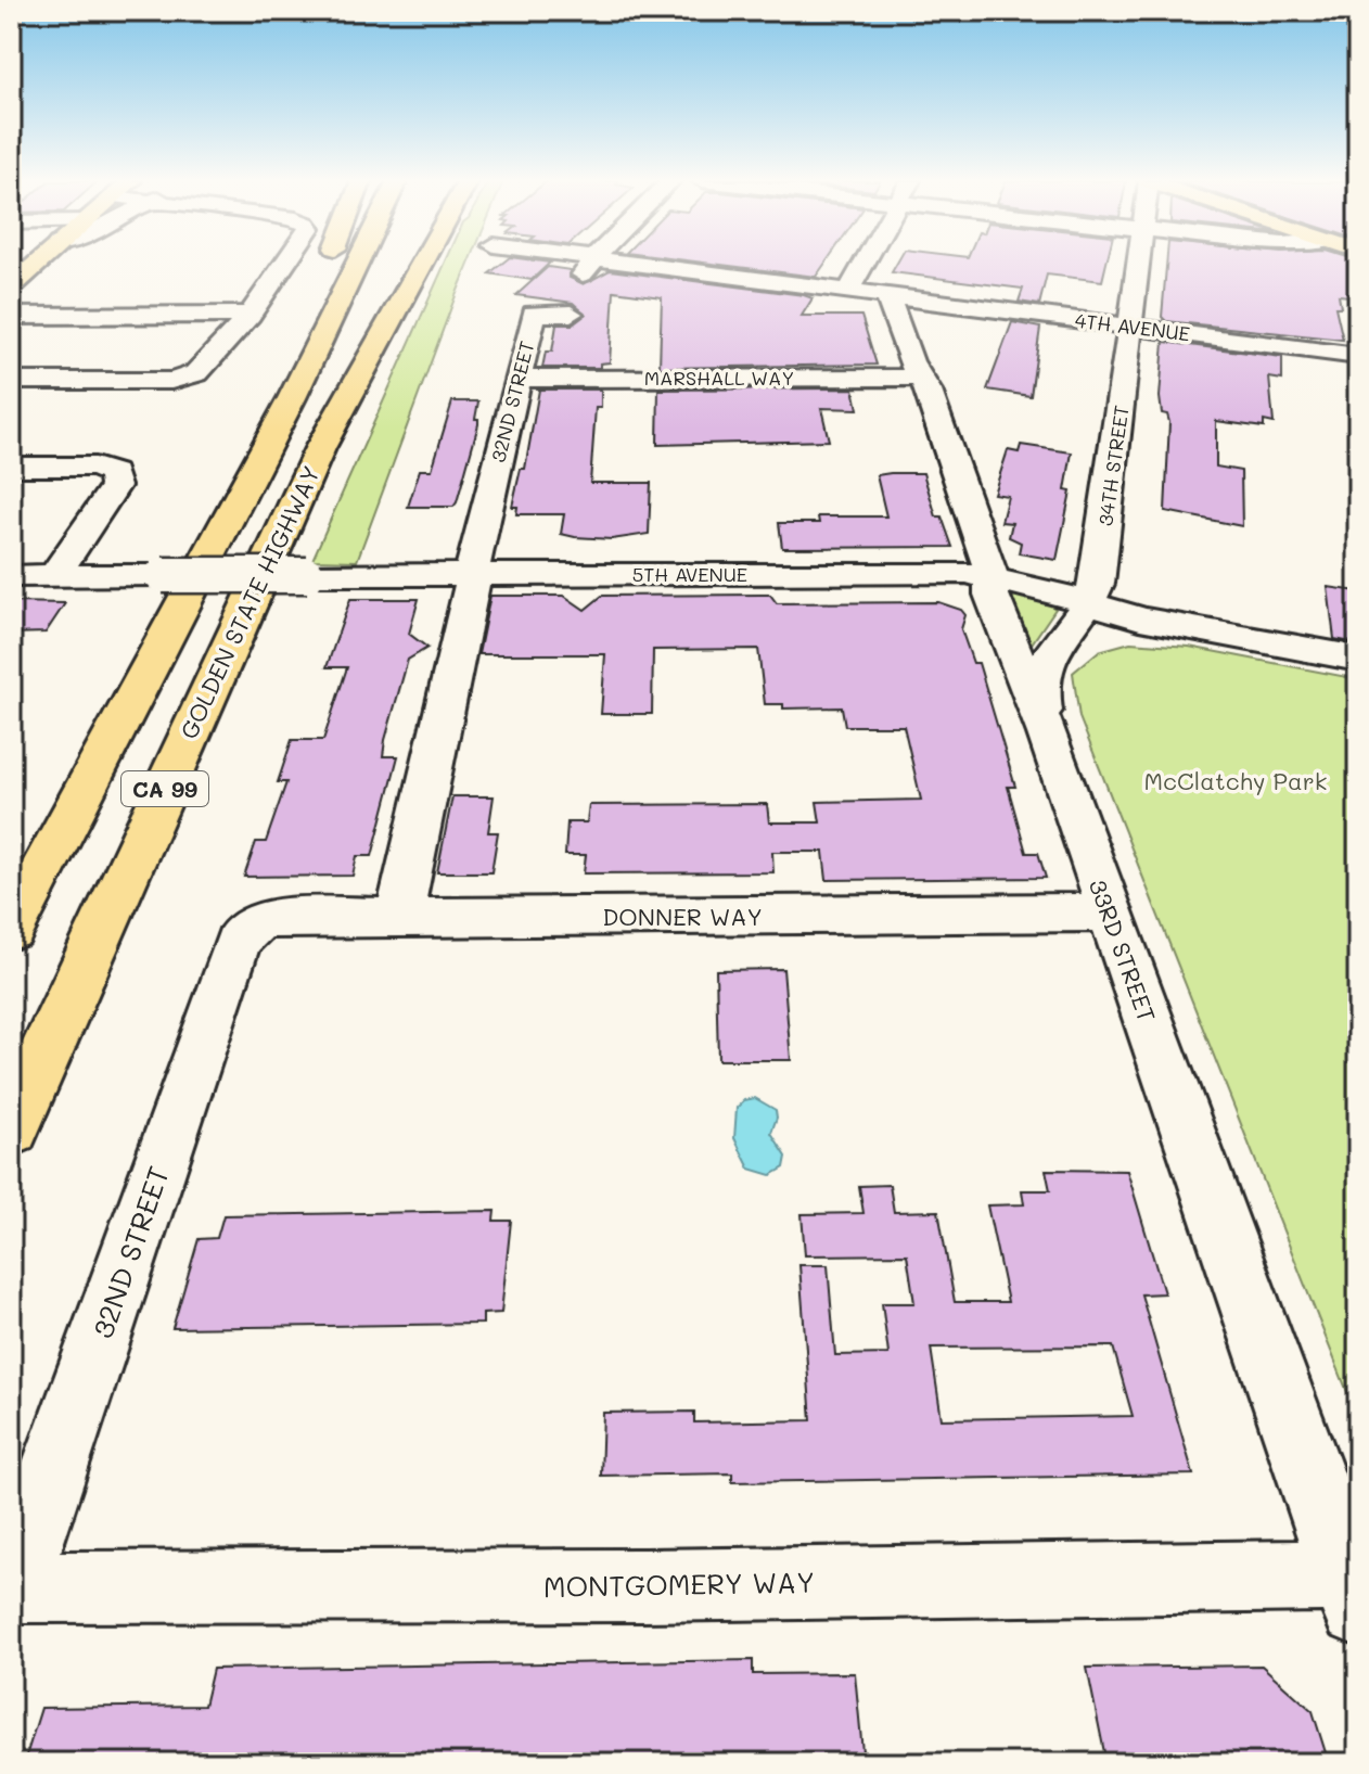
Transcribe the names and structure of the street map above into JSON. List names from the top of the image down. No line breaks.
{"streets":{"main road":["GOLDEN STATE HIGHWAY","CA 99"],"street":["4TH AVENUE","MARSHALL WAY","32ND STREET","34TH STREET","5TH AVENUE","DONNER WAY","33RD STREET","MONTGOMERY WAY"]},"crossings":[["4TH AVENUE","34TH STREET"],["4TH AVENUE","33RD STREET"],["MARSHALL WAY","32ND STREET"],["MARSHALL WAY","33RD STREET"],["32ND STREET","5TH AVENUE"],["32ND STREET","DONNER WAY"],["32ND STREET","MONTGOMERY WAY"],["34TH STREET","5TH AVENUE"],["34TH STREET","33RD STREET"],["5TH AVENUE","33RD STREET"],["DONNER WAY","33RD STREET"],["33RD STREET","MONTGOMERY WAY"]],"parks":["McClatchy Park"]}
